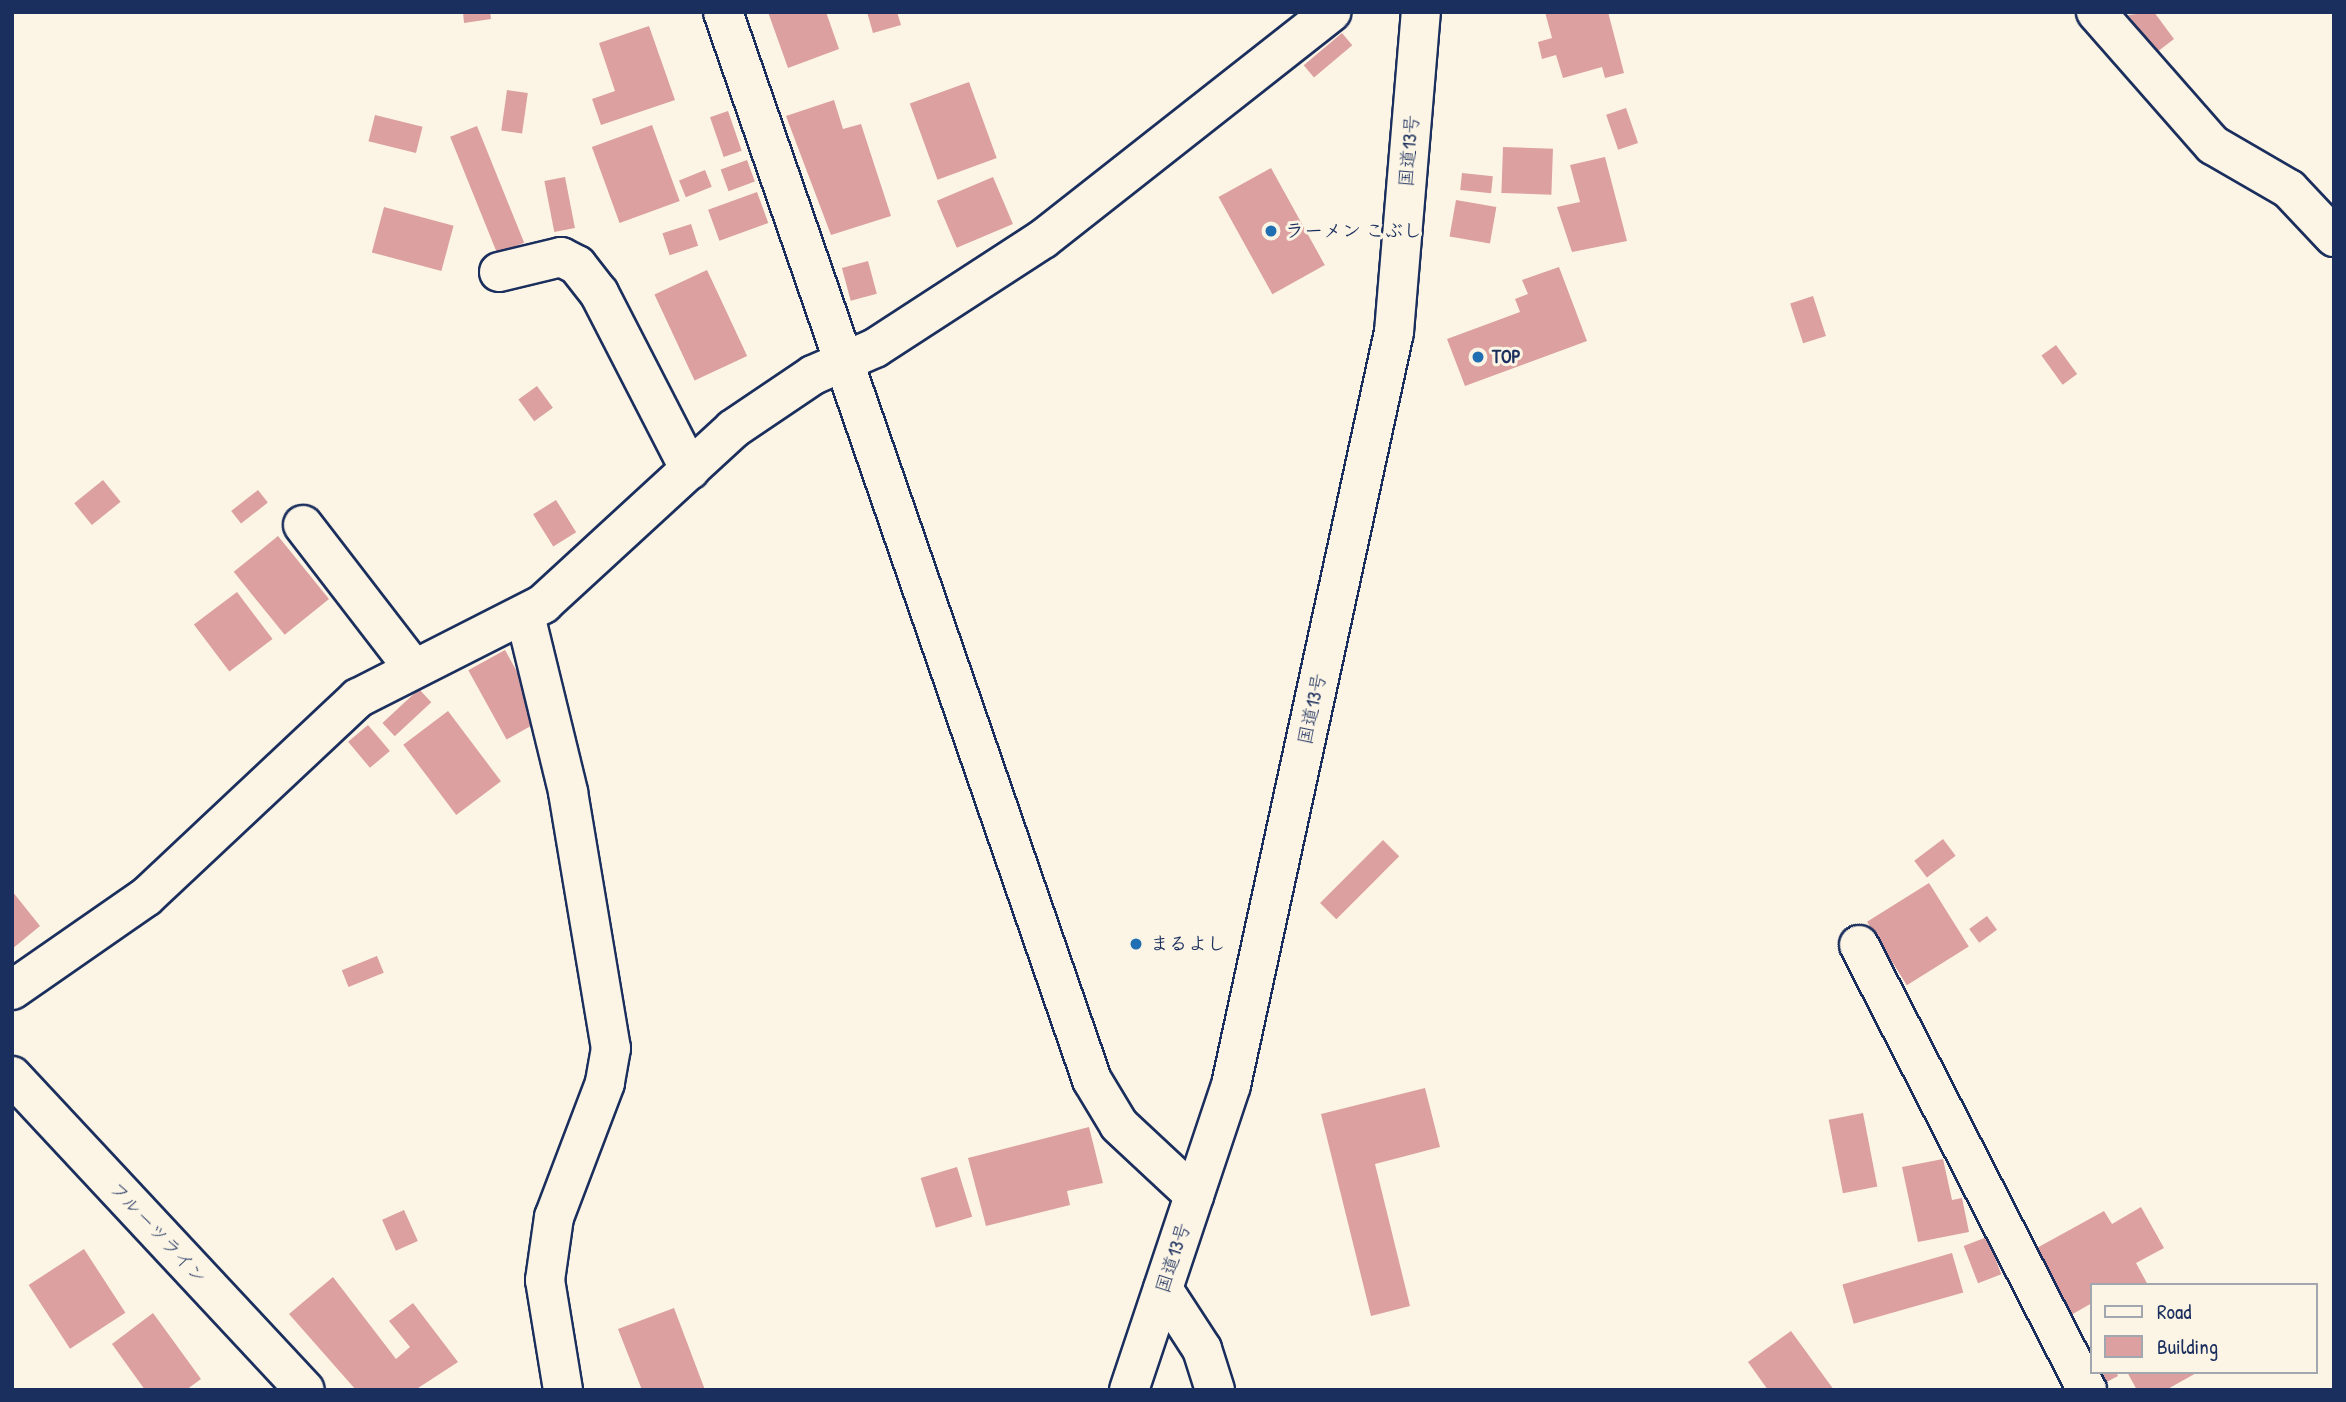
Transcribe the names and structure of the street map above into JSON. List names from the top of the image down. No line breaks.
{"streets":{"main road":["国道13号","フルーツライン"]},"places":["ラーメン こぶし","TOP","まるよし"],"legend":["Road","Building"]}
